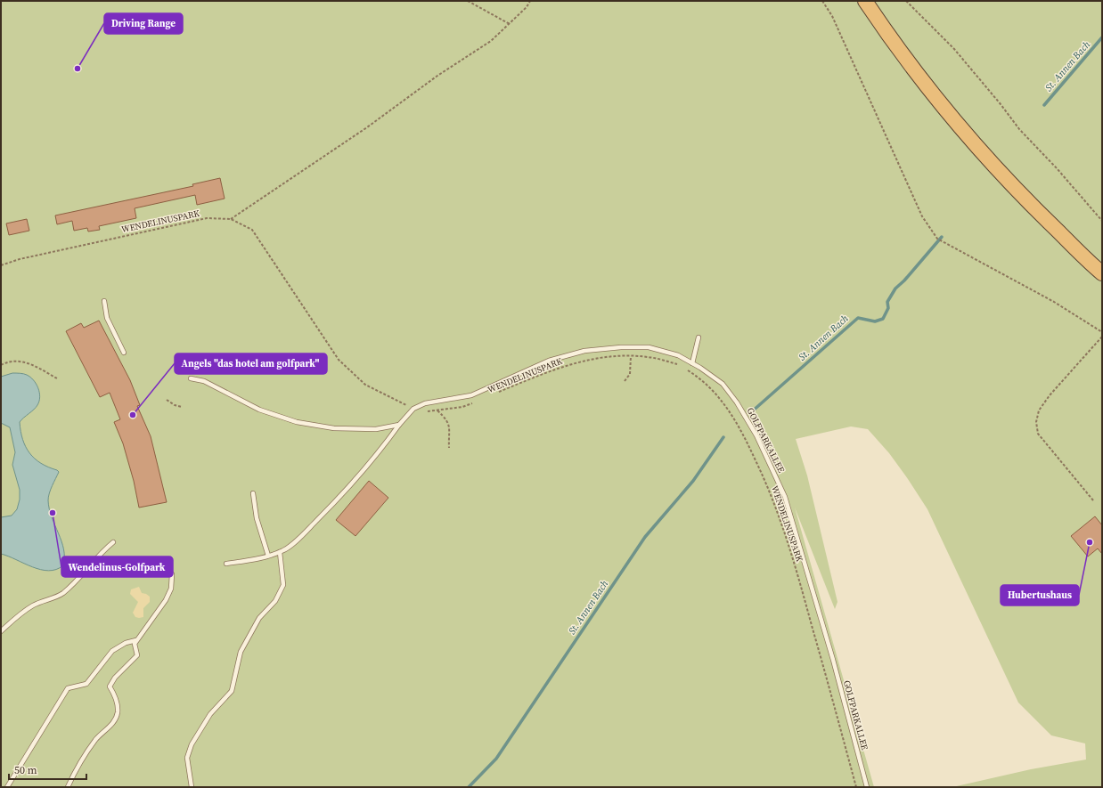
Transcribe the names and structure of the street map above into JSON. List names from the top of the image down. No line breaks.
{"streets":{"lane":["GOLFPARKALLEE"],"path":["WENDELINUSPARK"]},"crossings":[["WENDELINUSPARK","GOLFPARKALLEE"]],"water":["St. Annen Bach"],"places":["Driving Range","Angels \"das hotel am golfpark\"","Wendelinus-Golfpark","Hubertushaus"],"scale_bar":"50 m"}
